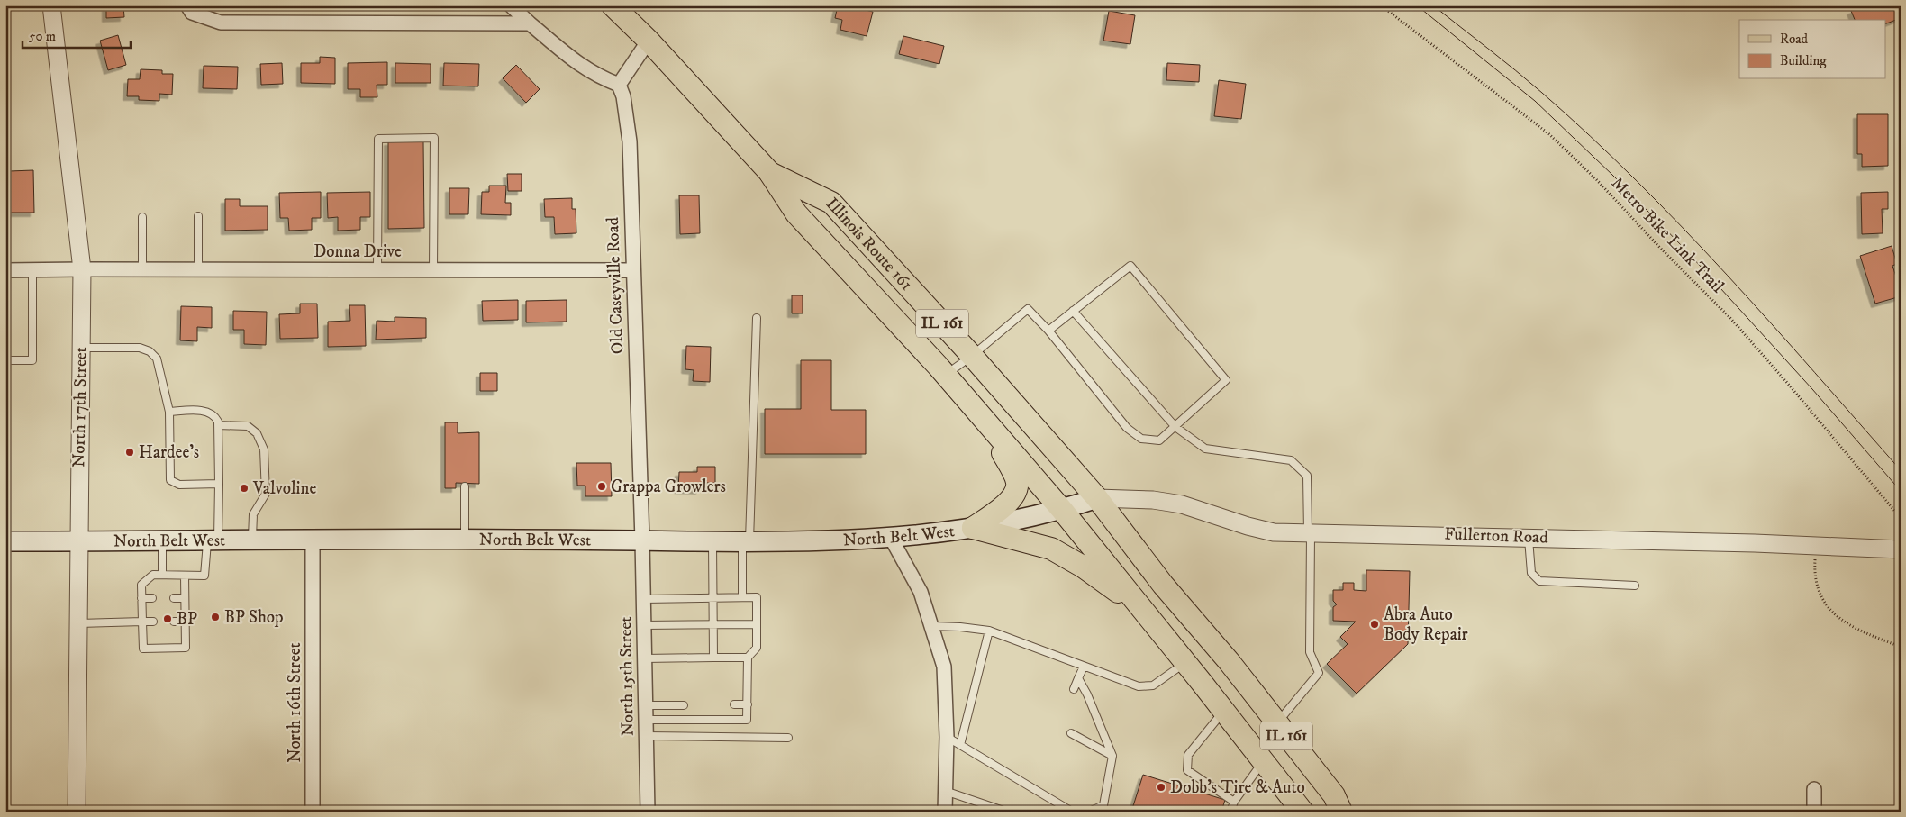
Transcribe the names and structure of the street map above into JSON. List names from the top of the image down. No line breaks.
{"streets":{"main road":["Illinois Route 161","IL 161","North Belt West"],"street":["Donna Drive","Old Caseyville Road","North 17th Street","Fullerton Road","North 15th Street","North 16th Street"],"path":["Metro Bike Link Trail"]},"crossings":[["Illinois Route 161","IL 161"],["Illinois Route 161","North Belt West"],["Illinois Route 161","Fullerton Road"],["Donna Drive","Old Caseyville Road"],["Donna Drive","North 17th Street"],["Old Caseyville Road","North Belt West"],["Old Caseyville Road","North 15th Street"],["IL 161","North Belt West"],["IL 161","Fullerton Road"],["North 17th Street","North Belt West"],["North Belt West","Fullerton Road"],["North Belt West","North 15th Street"],["North Belt West","North 16th Street"]],"places":["Hardee's","Grappa Growlers","Valvoline","BP Shop","BP","Abra Auto Body Repair","Dobb's Tire & Auto"],"legend":["Road","Building"],"scale_bar":"50 m"}
